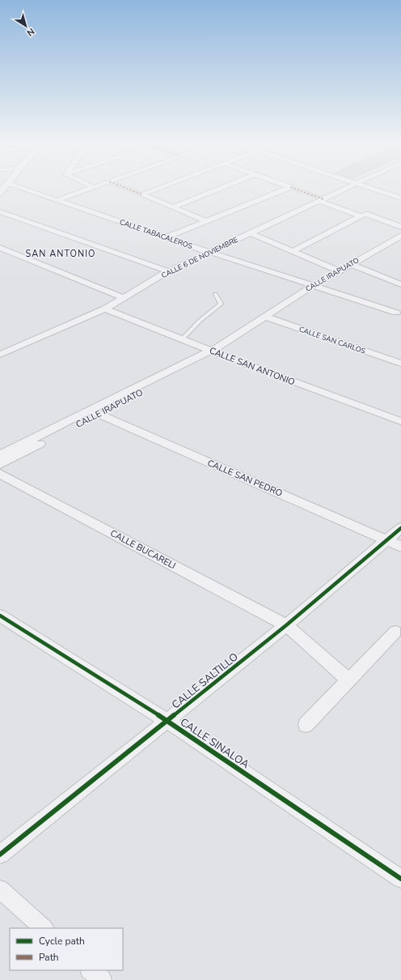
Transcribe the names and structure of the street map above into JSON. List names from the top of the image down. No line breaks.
{"streets":{"street":["CALLE TABACALEROS","CALLE 6 DE NOVIEMBRE","CALLE IRAPUATO","CALLE SAN CARLOS","CALLE SAN ANTONIO","CALLE SAN PEDRO","CALLE BUCARELI","CALLE SALTILLO","CALLE SINALOA"]},"crossings":[["CALLE TABACALEROS","CALLE 6 DE NOVIEMBRE"],["CALLE TABACALEROS","CALLE IRAPUATO"],["CALLE 6 DE NOVIEMBRE","CALLE SAN ANTONIO"],["CALLE IRAPUATO","CALLE SAN CARLOS"],["CALLE IRAPUATO","CALLE SAN ANTONIO"],["CALLE IRAPUATO","CALLE SAN PEDRO"],["CALLE SAN PEDRO","CALLE SALTILLO"],["CALLE BUCARELI","CALLE SALTILLO"],["CALLE SALTILLO","CALLE SINALOA"]],"districts":["SAN ANTONIO"],"legend":["Cycle path","Path"],"north":"bottom right"}
